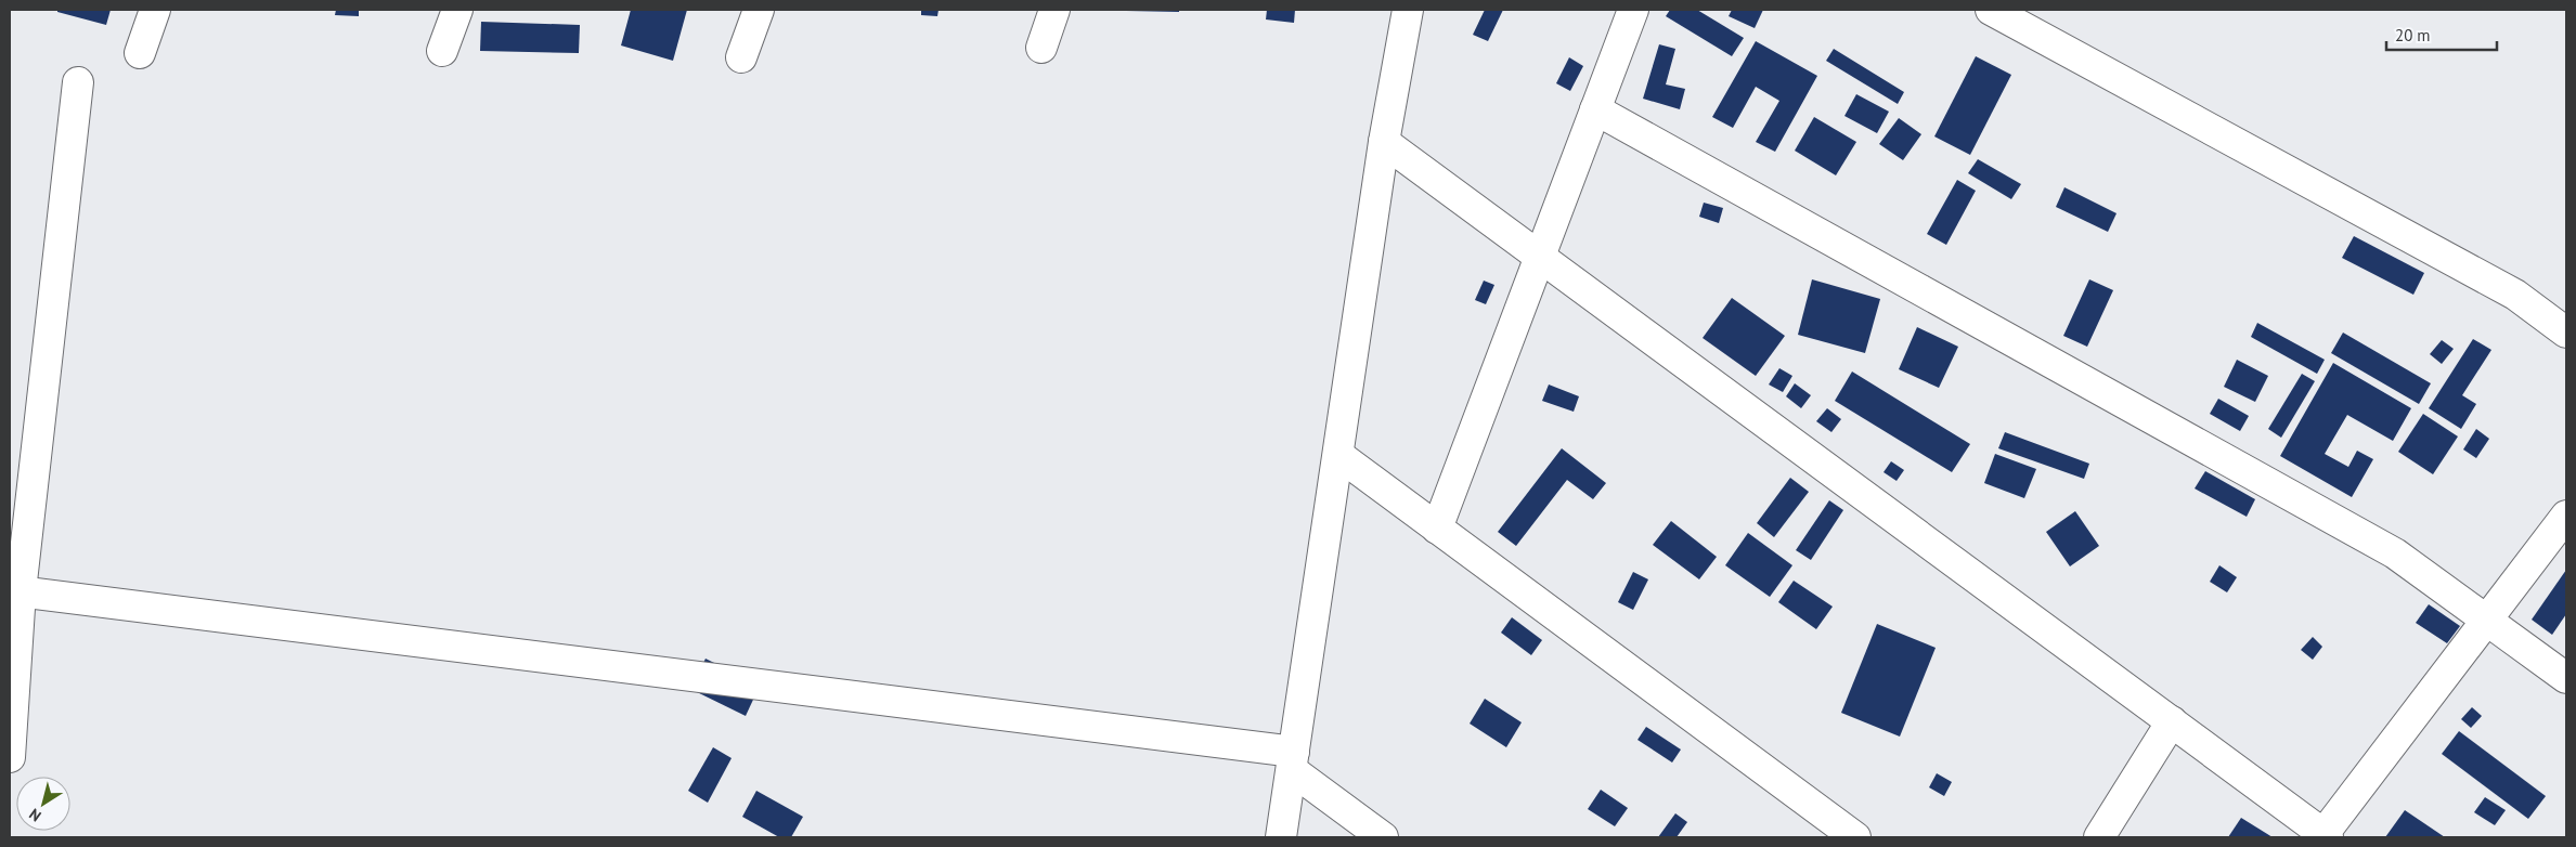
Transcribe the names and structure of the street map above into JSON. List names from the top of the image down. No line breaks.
{"scale_bar":"20 m","north":"bottom left"}
